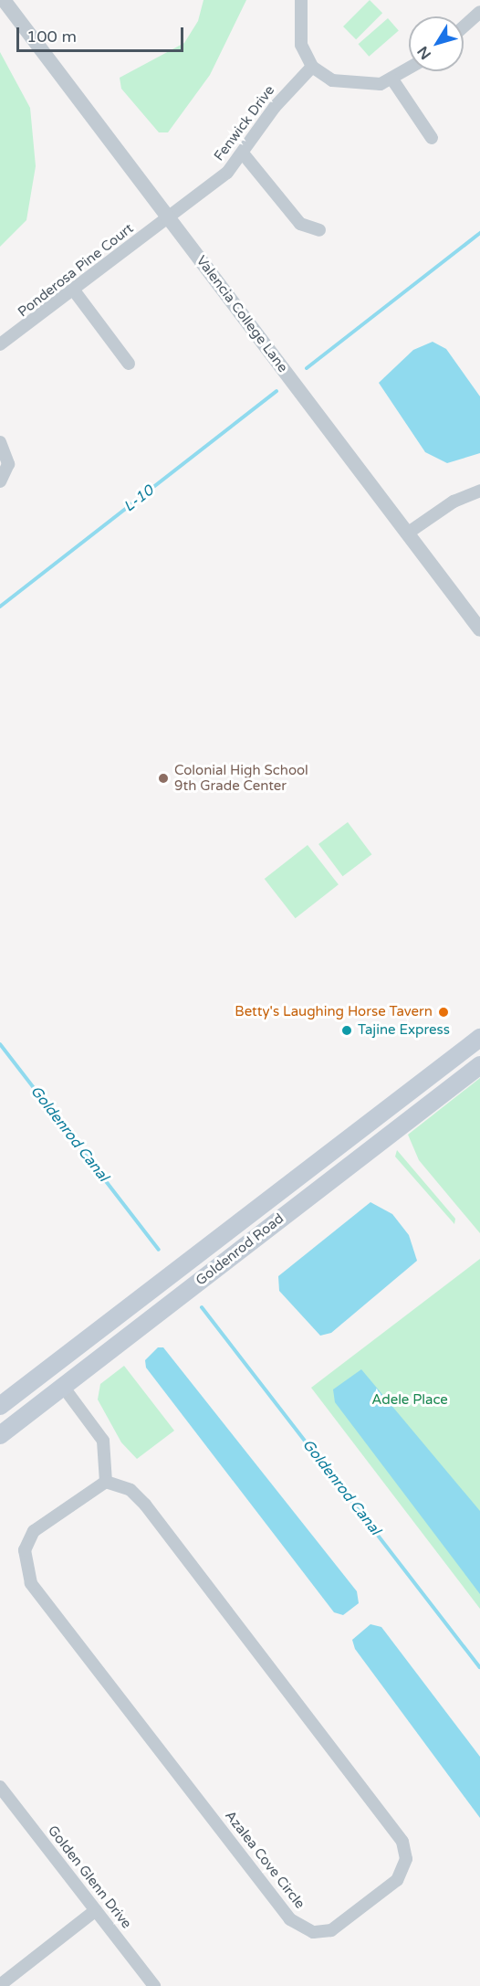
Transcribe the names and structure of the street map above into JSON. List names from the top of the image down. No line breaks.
{"streets":{"main road":["Goldenrod Road"],"street":["Fenwick Drive","Ponderosa Pine Court","Valencia College Lane","Azalea Cove Circle","Golden Glenn Drive"]},"crossings":[["Fenwick Drive","Ponderosa Pine Court"],["Fenwick Drive","Valencia College Lane"],["Ponderosa Pine Court","Valencia College Lane"]],"water":["L-10","Goldenrod Canal"],"parks":["Adele Place"],"places":["Colonial High School 9th Grade Center","Betty's Laughing Horse Tavern","Tajine Express"],"scale_bar":"100 m","north":"bottom left"}
